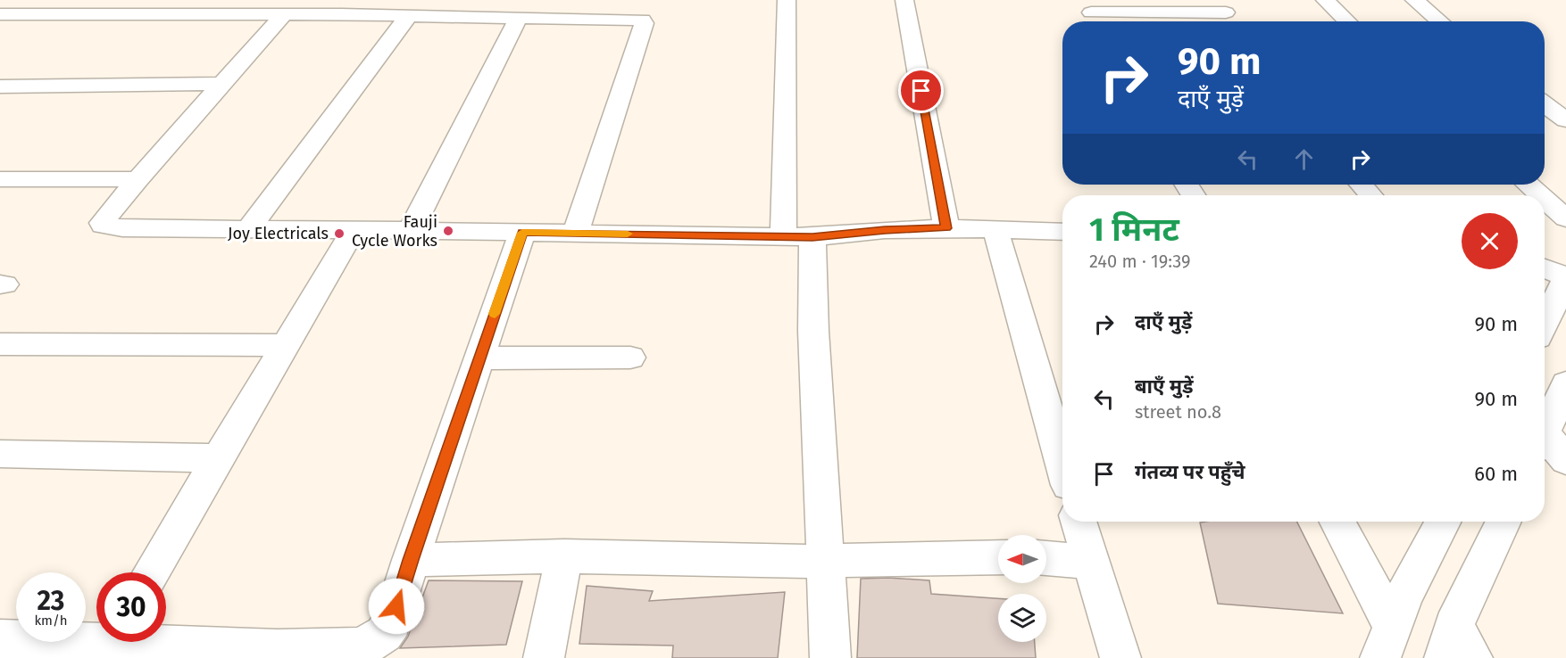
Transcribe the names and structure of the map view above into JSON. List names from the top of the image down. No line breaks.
{"places":["Fauji Cycle Works","Joy Electricals"],"north":"left","page":{"turn":["90 m","दाएँ मुड़ें"],"heading":["1 मिनट","240 m · 19:39"],"list":[{"name":"दाएँ मुड़ें","value":"90 m"},{"name":"बाएँ मुड़ें","note":"street no.8","value":"90 m"},{"name":"गंतव्य पर पहुँचे","value":"60 m"}],"speed":"23 km/h","limit":"30"}}
